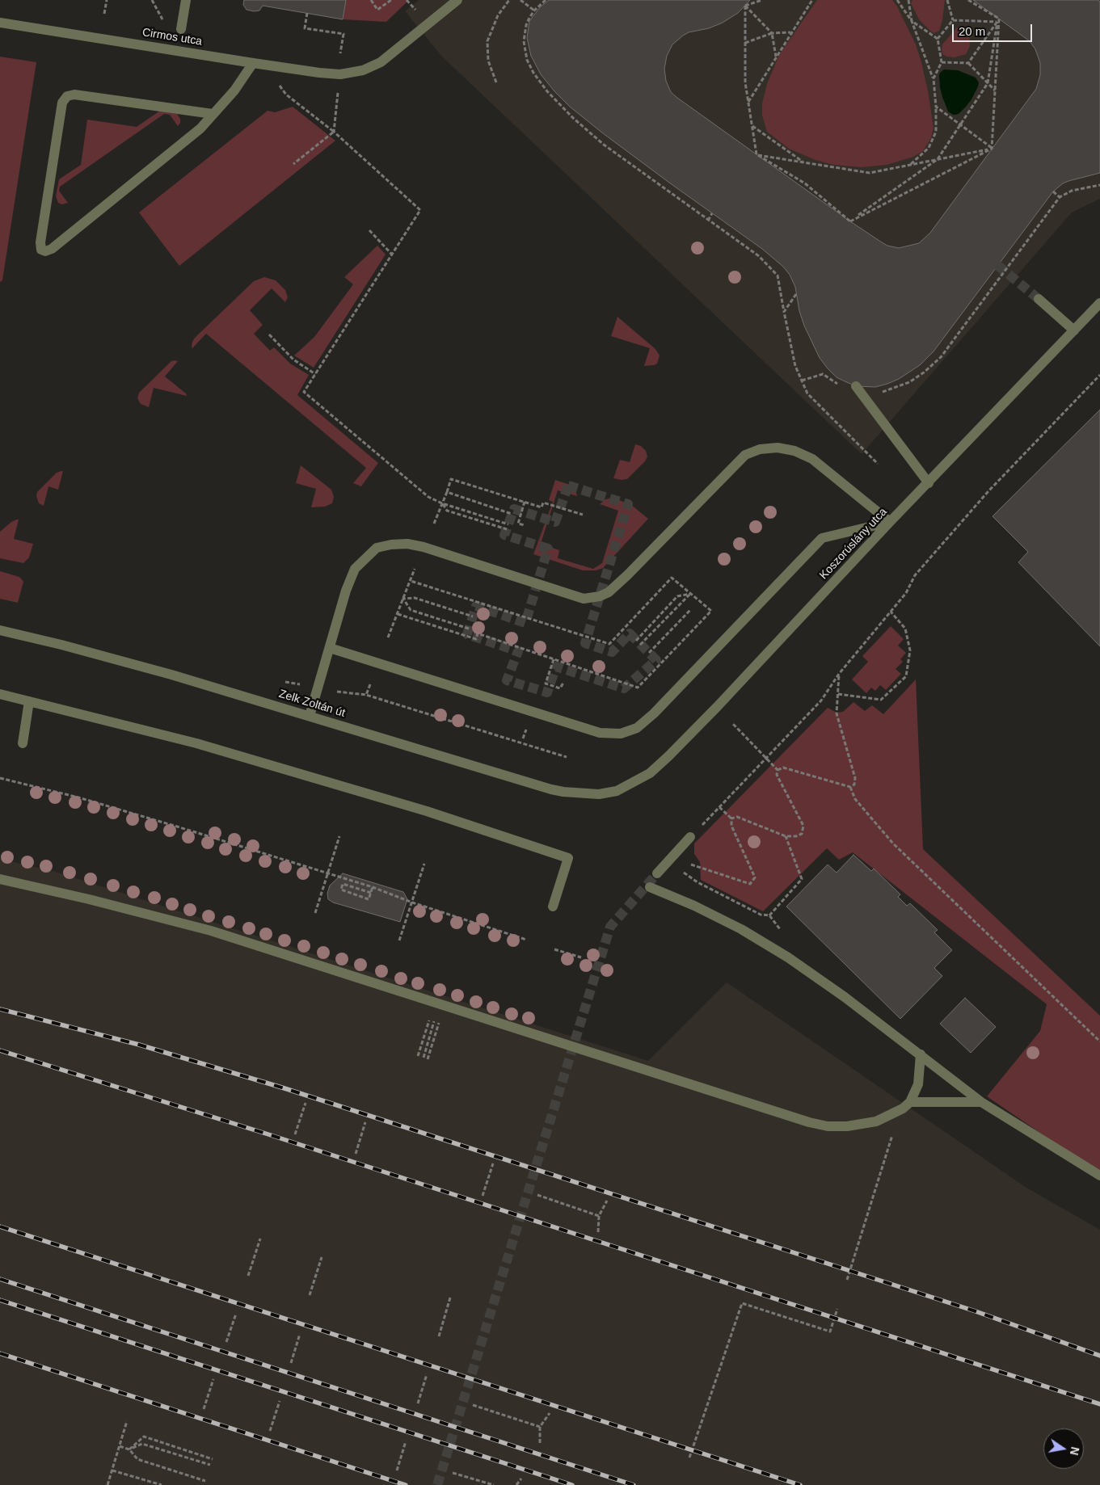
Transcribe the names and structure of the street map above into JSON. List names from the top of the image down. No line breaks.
{"streets":{"street":["Cirmos utca","Koszorúslány utca","Zelk Zoltán út"]},"crossings":[["Koszorúslány utca","Zelk Zoltán út"]],"scale_bar":"20 m","north":"right"}
